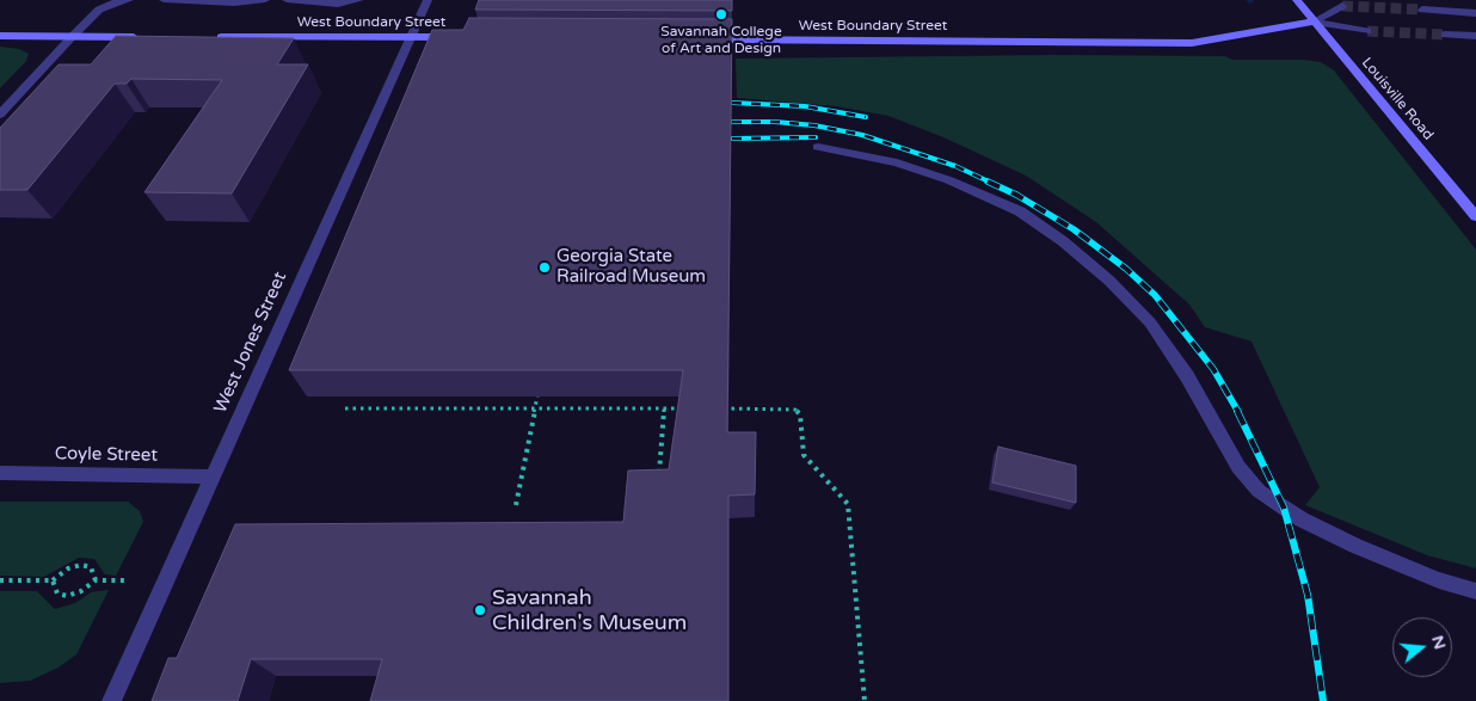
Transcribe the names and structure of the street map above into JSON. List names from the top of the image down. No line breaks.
{"streets":{"main road":["West Boundary Street","Louisville Road"],"street":["West Jones Street","Coyle Street"]},"crossings":[["West Boundary Street","Louisville Road"],["West Boundary Street","West Jones Street"],["West Jones Street","Coyle Street"]],"places":["Savannah College of Art and Design","Georgia State Railroad Museum","Savannah Children's Museum"],"north":"right"}
